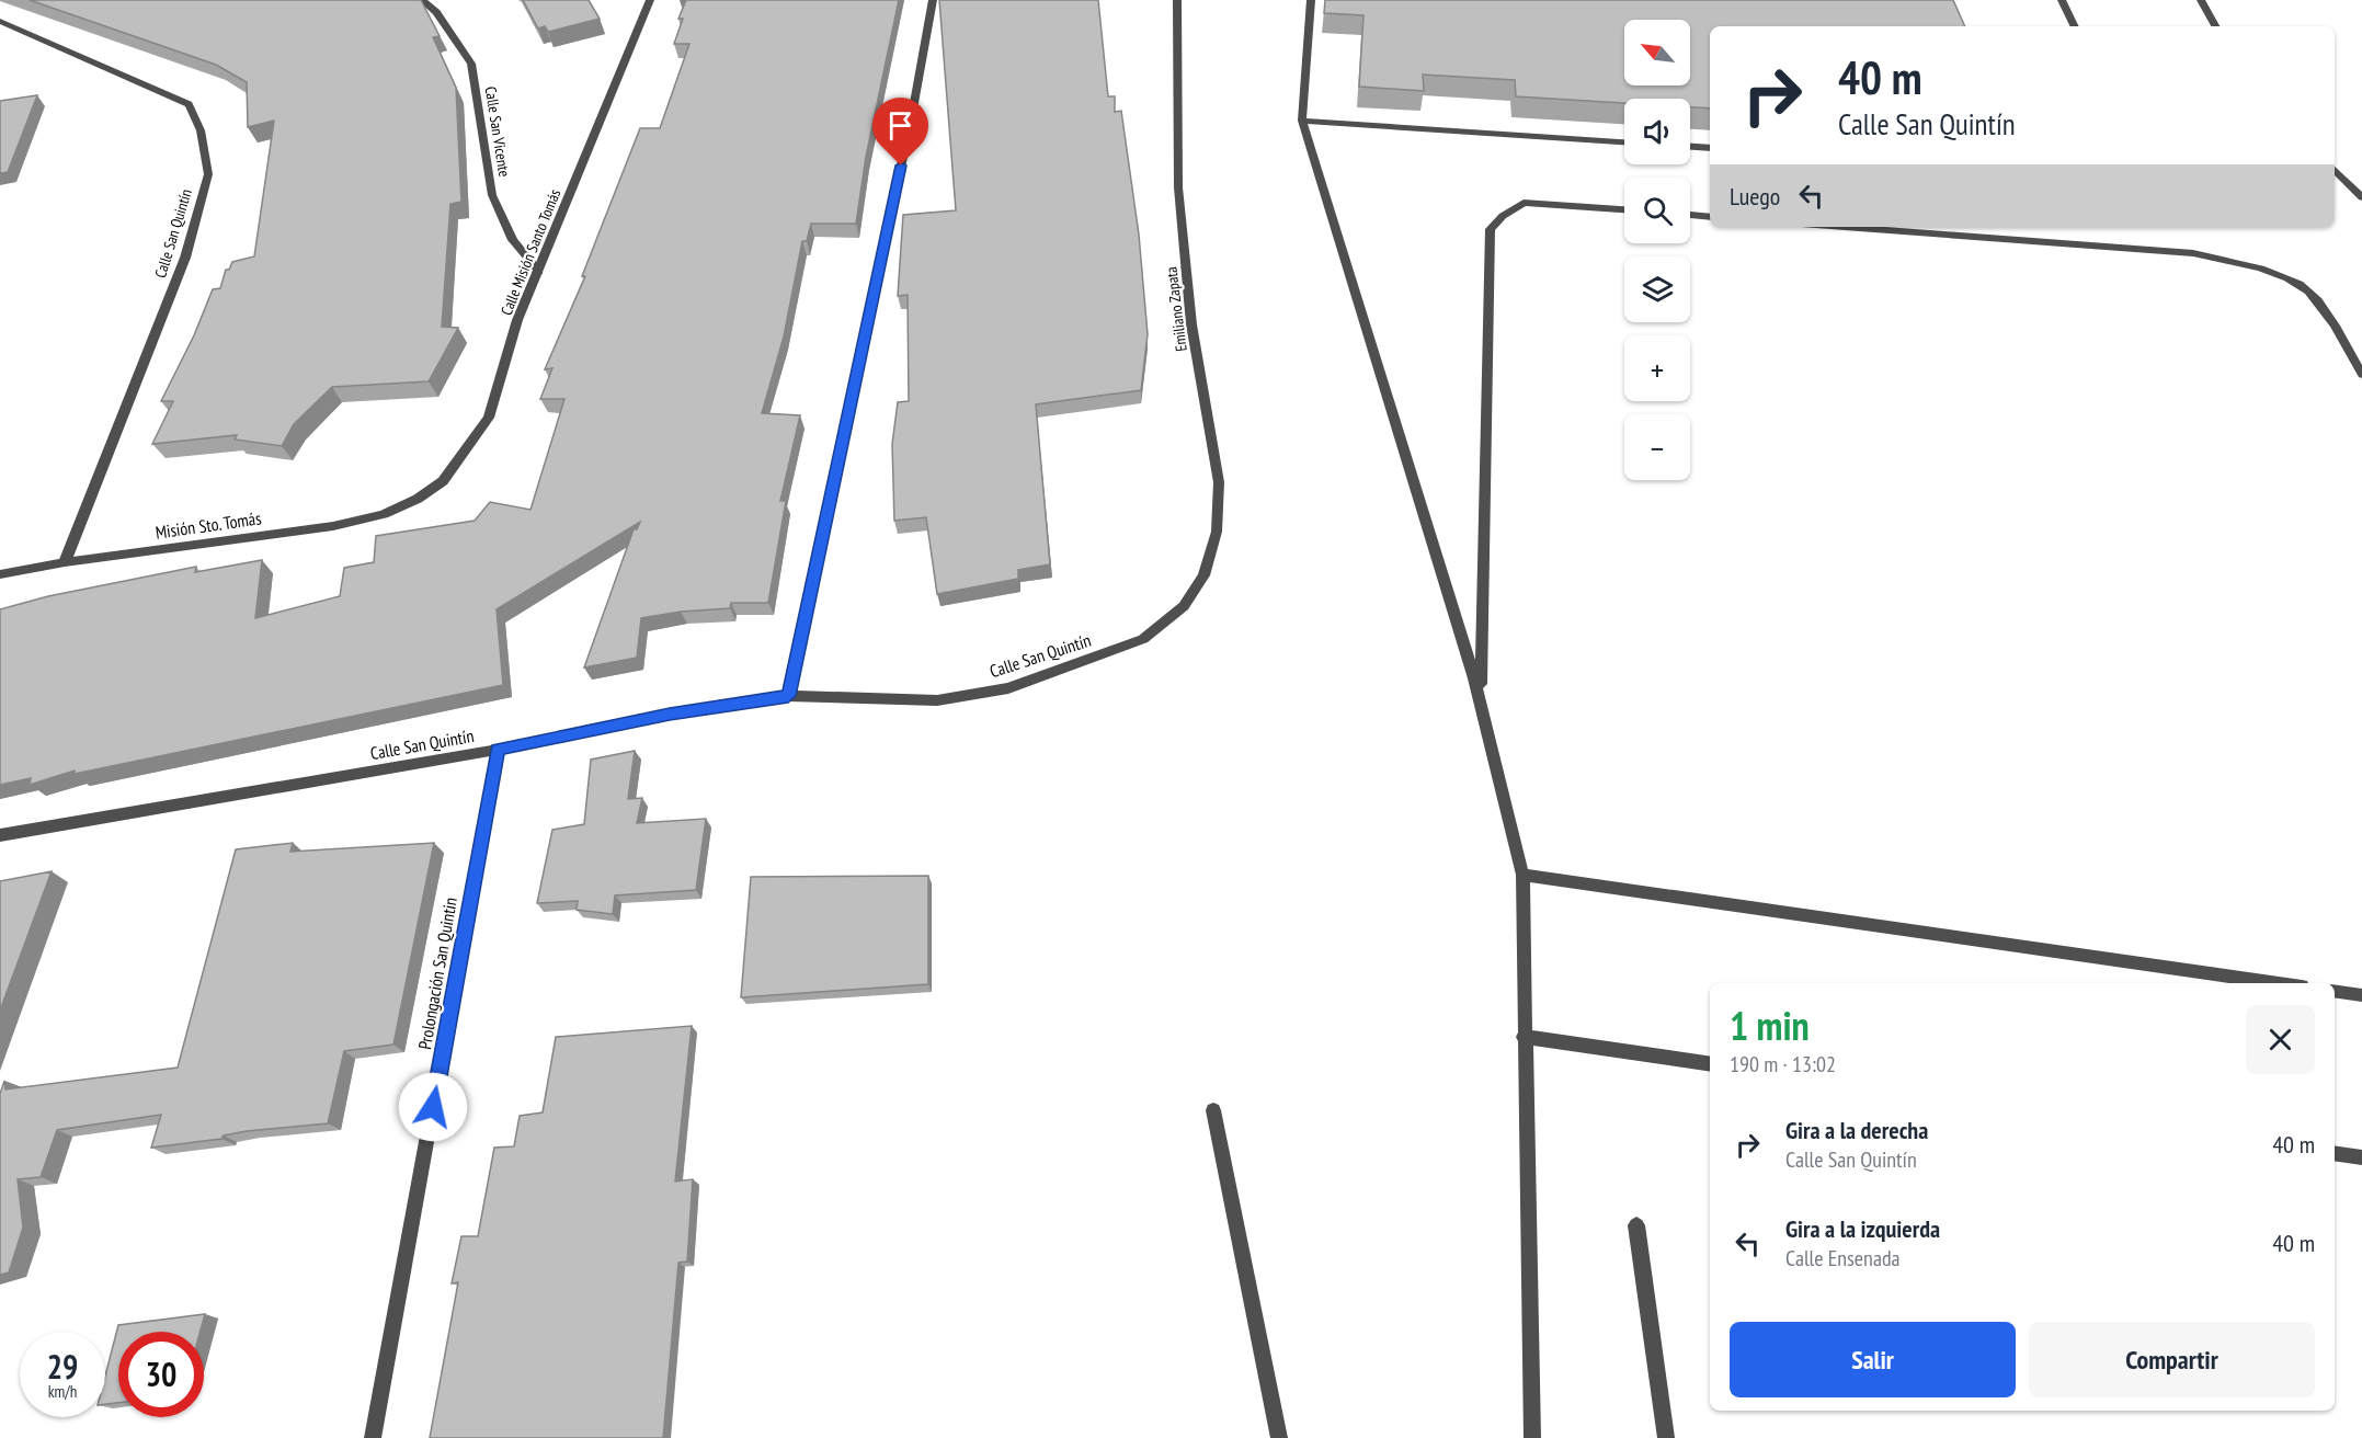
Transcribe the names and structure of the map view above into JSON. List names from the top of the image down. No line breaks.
{"streets":{"street":["Calle San Vicente","Calle San Quintín","Calle Misión Santo Tomás","Emiliano Zapata","Misión Sto. Tomás","Prolongación San Quintin"]},"crossings":[["Calle San Vicente","Calle Misión Santo Tomás"],["Calle San Quintín","Emiliano Zapata"],["Calle San Quintín","Misión Sto. Tomás"],["Calle San Quintín","Prolongación San Quintin"],["Calle Misión Santo Tomás","Misión Sto. Tomás"]],"north":"top left","page":{"map_buttons":["+","−"],"turn":["40 m","Calle San Quintín"],"then":"Luego","heading":["1 min","190 m · 13:02"],"list":[{"name":"Gira a la derecha","note":"Calle San Quintín","value":"40 m"},{"name":"Gira a la izquierda","note":"Calle Ensenada","value":"40 m"}],"buttons":["Salir","Compartir"],"speed":"29 km/h","limit":"30"}}
